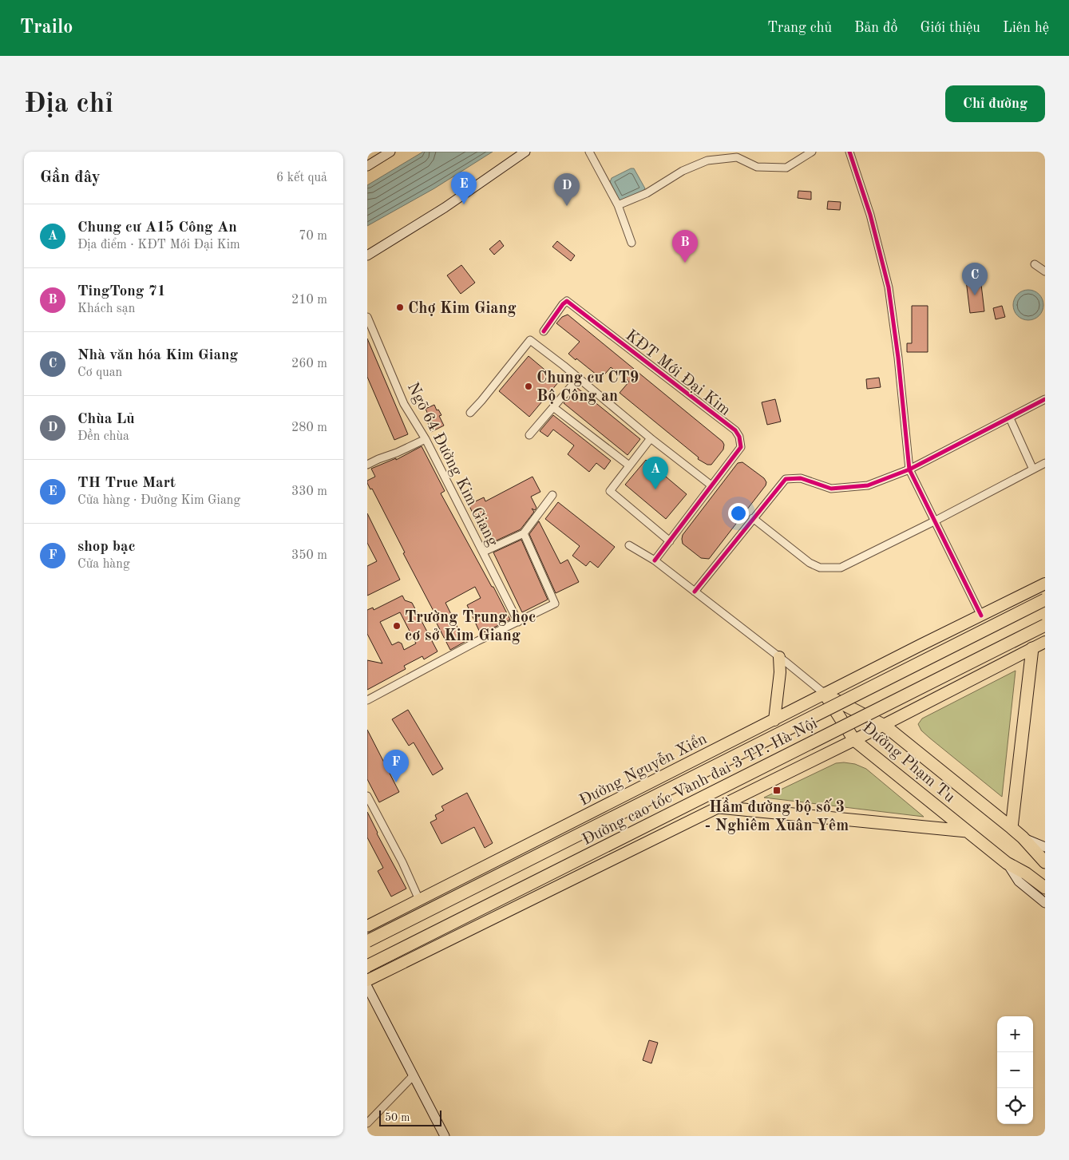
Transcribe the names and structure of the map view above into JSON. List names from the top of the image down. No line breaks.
{"streets":{"highway":["Đường Phạm Tu","Đường cao tốc Vành đai 3 TP. Hà Nội"],"main road":["Đường Nguyễn Xiển"],"street":["KĐT Mới Đại Kim","Ngõ 64 Đường Kim Giang"]},"crossings":[["Đường Phạm Tu","Đường Nguyễn Xiển"]],"places":{"other":["Chợ Kim Giang","Chung cư CT9 Bộ Công an","Trường Trung học cơ sở Kim Giang"],"transit":["Hầm đường bộ số 3 - Nghiêm Xuân Yêm"]},"scale_bar":"50 m","page":{"header":"Trailo","nav":["Trang chủ","Bản đồ","Giới thiệu","Liên hệ"],"buttons":"Chỉ đường","title":"Địa chỉ","heading":["Gần đây","6 kết quả"],"pins":["E","D","B","C","A","F"],"list":[{"mark":"A","name":"Chung cư A15 Công An","note":"Địa điểm · KĐT Mới Đại Kim","value":"70 m"},{"mark":"B","name":"TingTong 71","note":"Khách sạn","value":"210 m"},{"mark":"C","name":"Nhà văn hóa Kim Giang","note":"Cơ quan","value":"260 m"},{"mark":"D","name":"Chùa Lủ","note":"Đền chùa","value":"280 m"},{"mark":"E","name":"TH True Mart","note":"Cửa hàng · Đường Kim Giang","value":"330 m"},{"mark":"F","name":"shop bạc","note":"Cửa hàng","value":"350 m"}],"map_buttons":["+","−"],"scale":"50 m"}}
